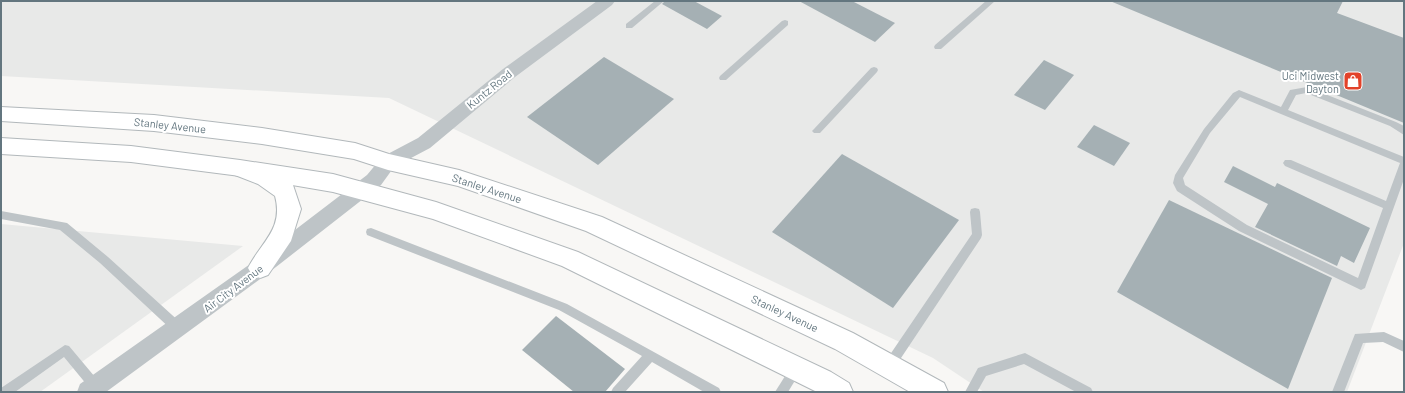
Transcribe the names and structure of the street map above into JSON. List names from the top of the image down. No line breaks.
{"streets":{"main road":["Stanley Avenue"],"street":["Kuntz Road","Air City Avenue"]},"crossings":[["Kuntz Road","Stanley Avenue"],["Kuntz Road","Air City Avenue"]],"places":{"shop":["Uci Midwest Dayton"]}}
